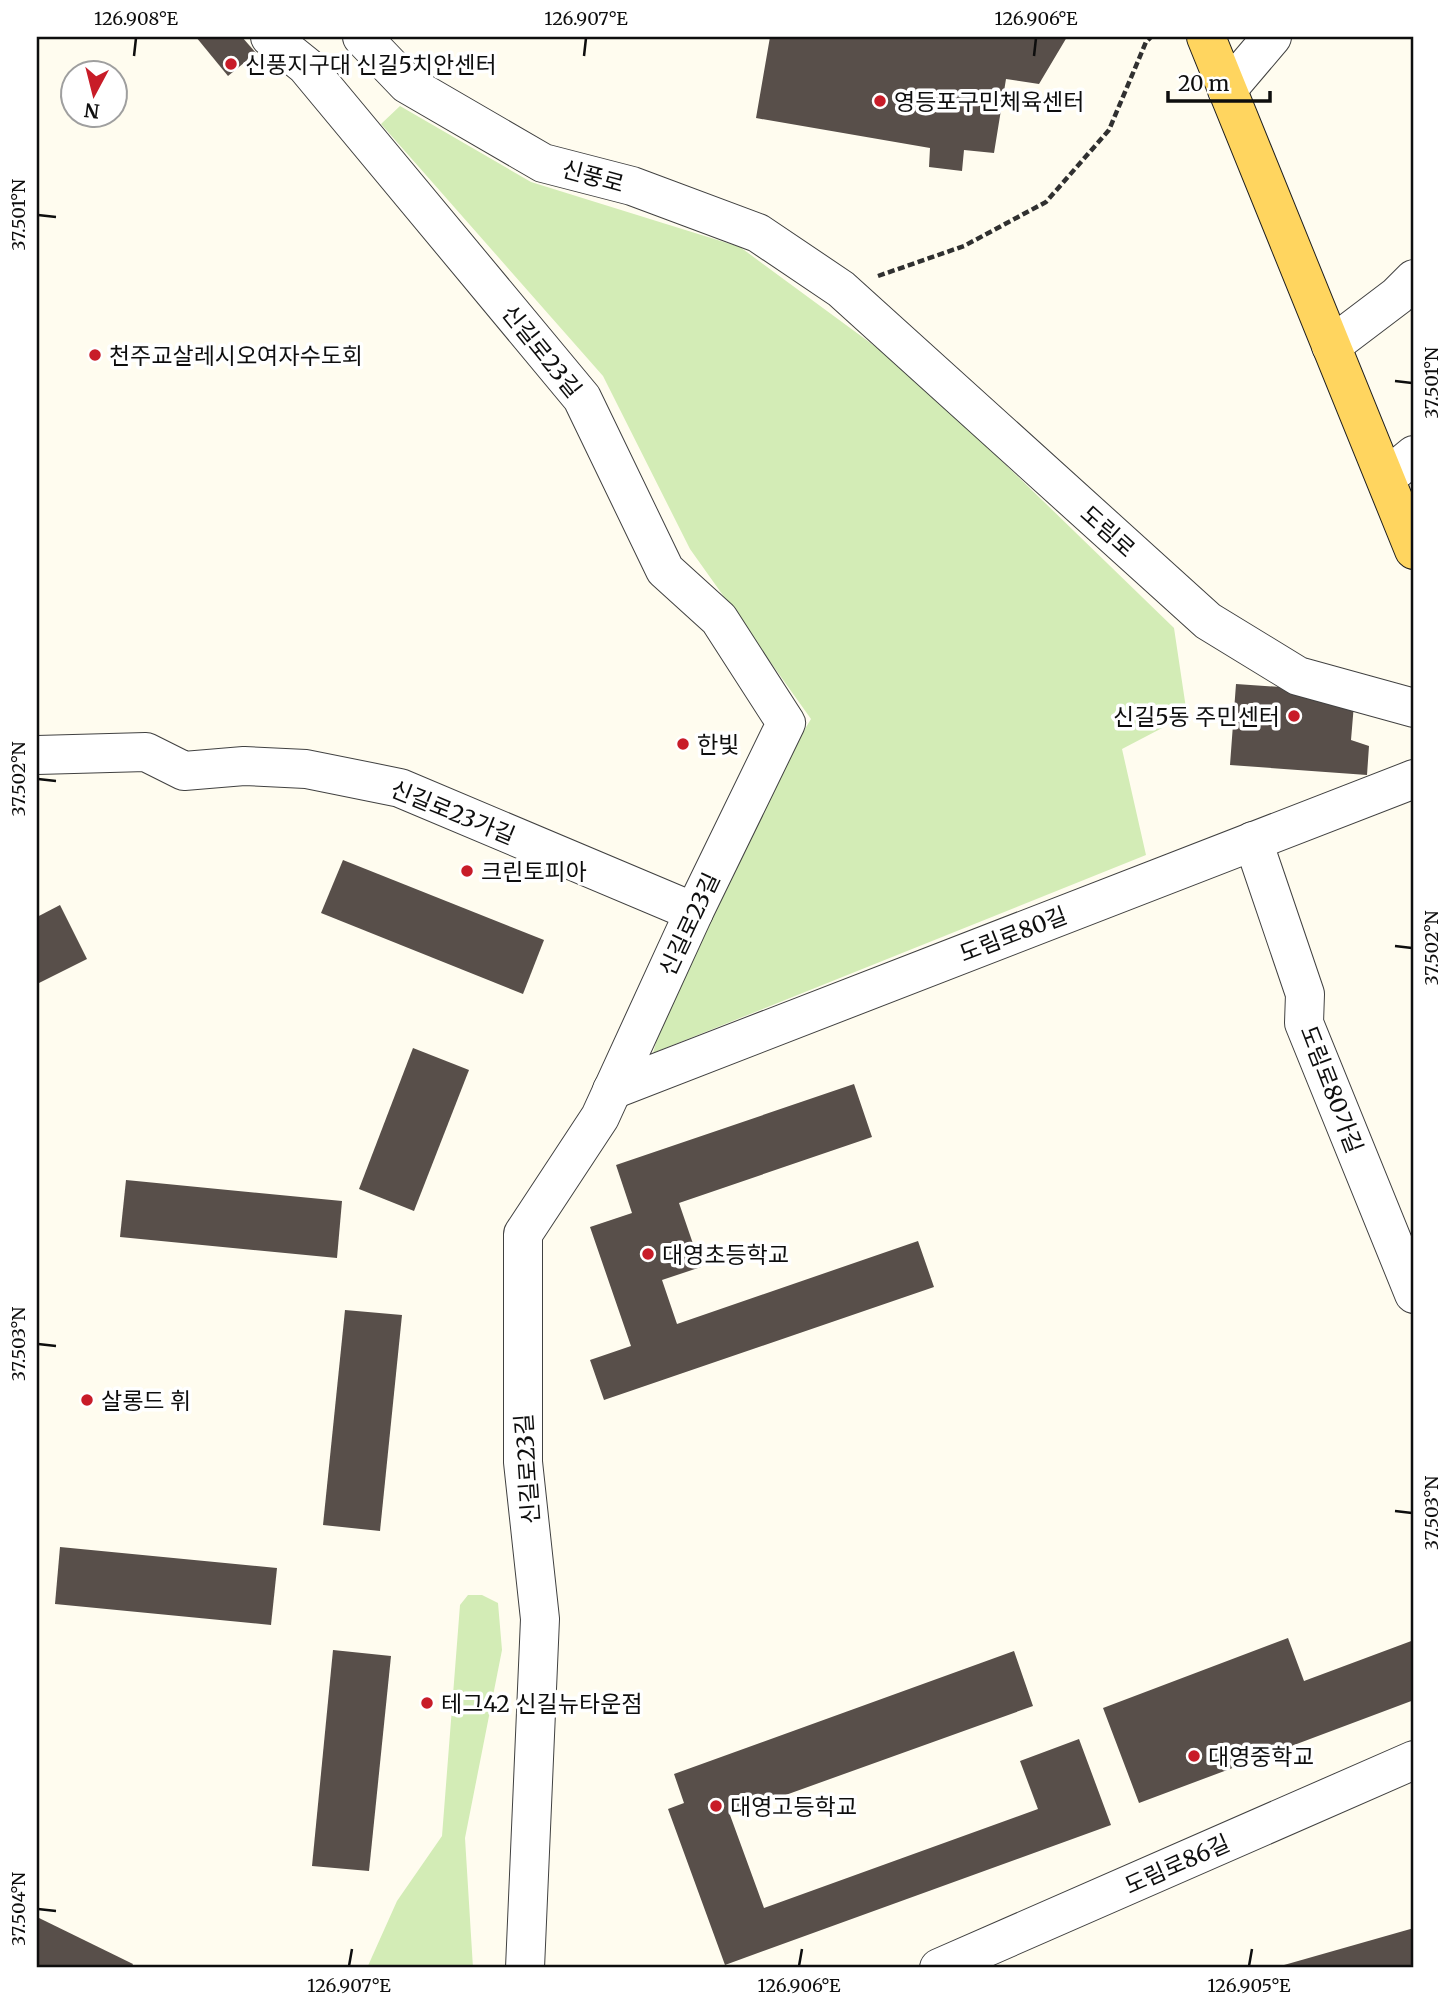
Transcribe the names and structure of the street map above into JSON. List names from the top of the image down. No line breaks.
{"streets":{"street":["신풍로","신길로23길","도림로","신길로23가길","도림로80길","도림로80가길","도림로86길"]},"crossings":[["신풍로","도림로"],["신길로23길","신길로23가길"],["신길로23길","도림로80길"],["도림로80길","도림로80가길"]],"places":["신풍지구대 신길5치안센터","영등포구민체육센터","천주교살레시오여자수도회","신길5동 주민센터","한빛","크린토피아","대영초등학교","살롱드 휘","테그42 신길뉴타운점","대영중학교","대영고등학교"],"scale_bar":"20 m","north":"bottom","coordinates":["126.908°E","126.907°E","126.906°E","37.501°N","37.502°N","37.503°N","37.504°N","126.905°E"]}
